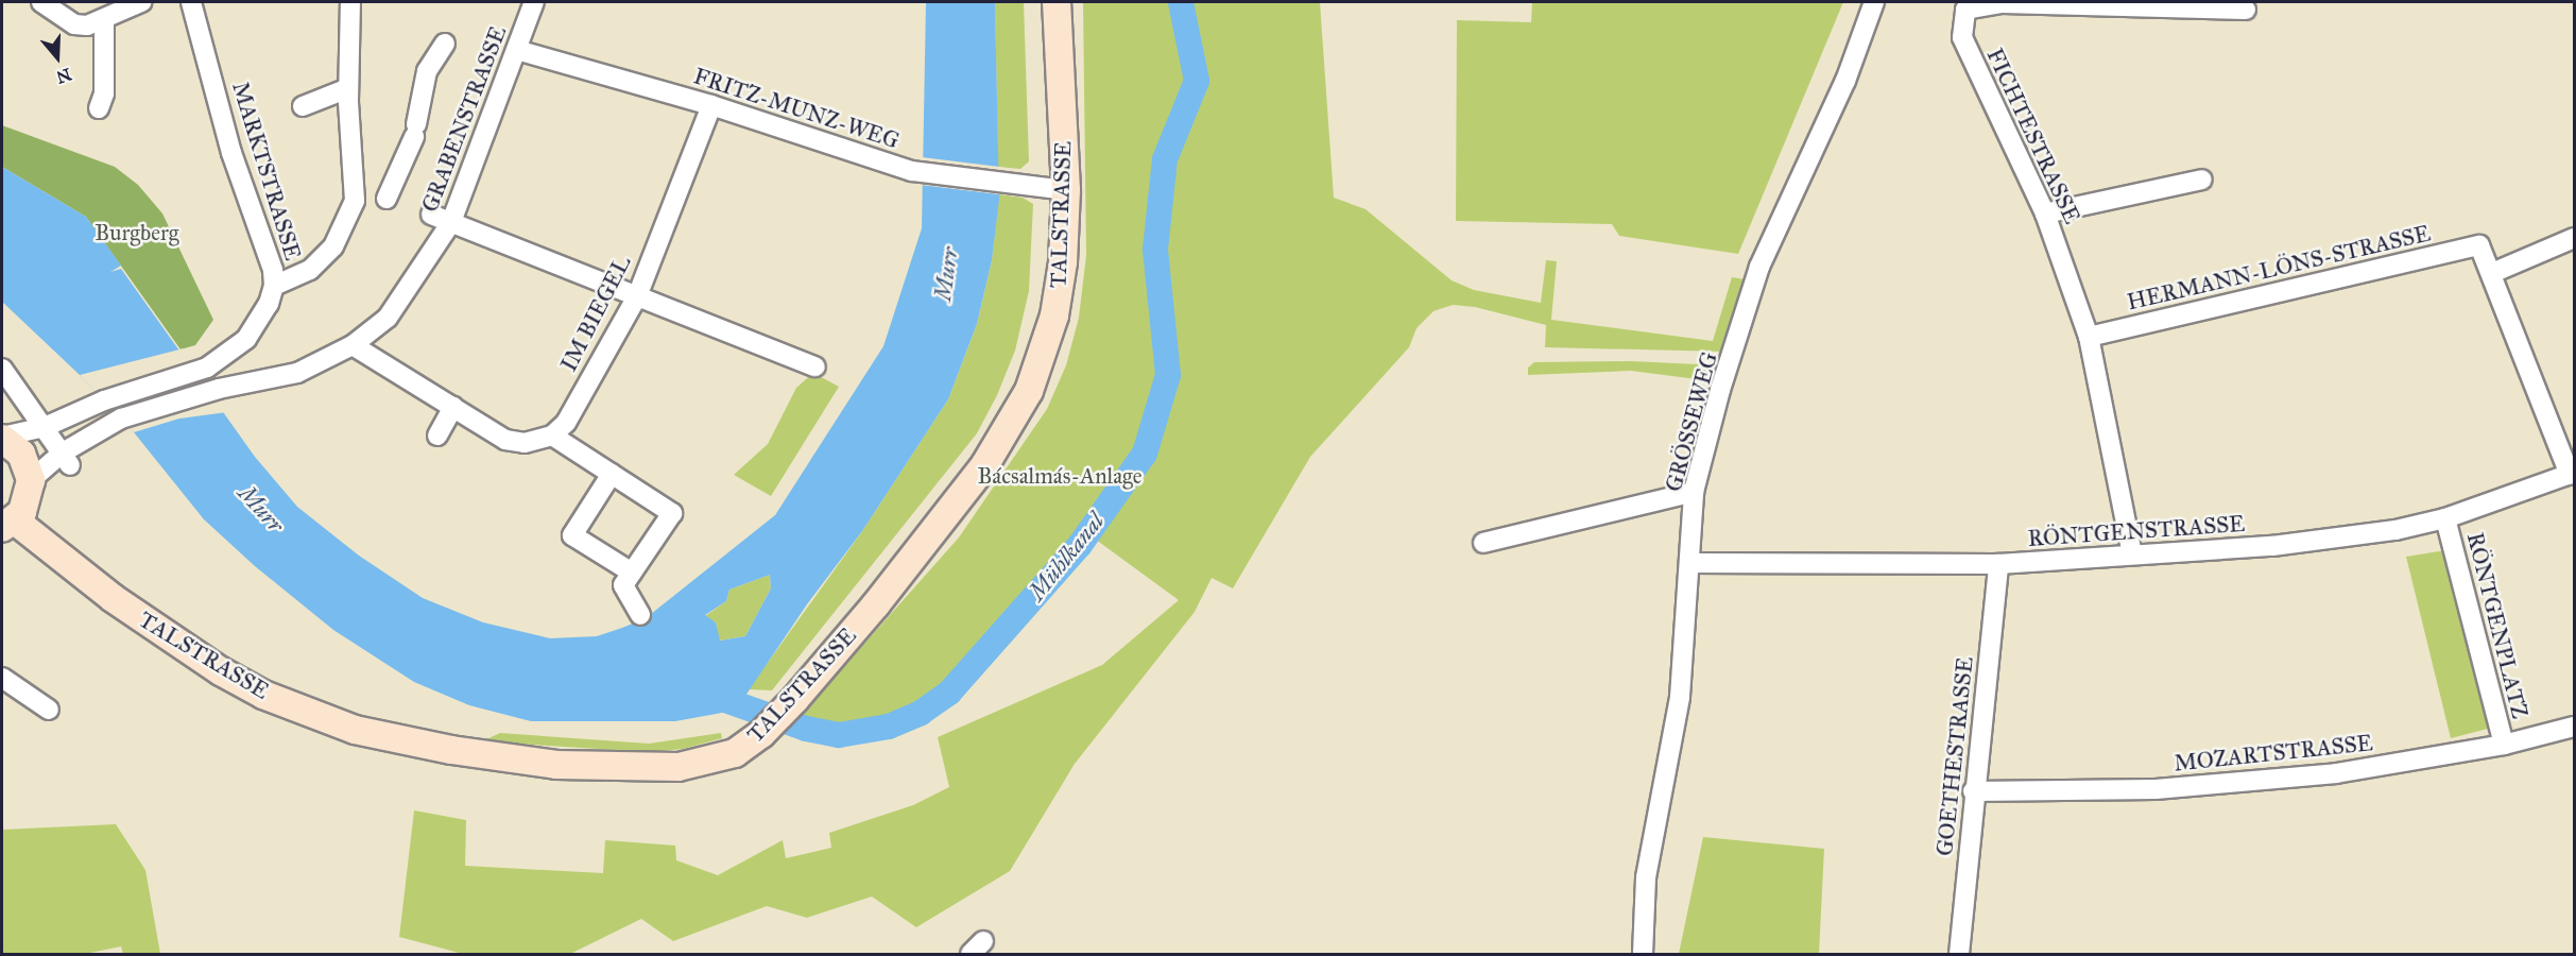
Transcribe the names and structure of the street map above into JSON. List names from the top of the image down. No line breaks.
{"streets":{"street":["FRITZ-MUNZ-WEG","GRABENSTRASSE","FICHTESTRASSE","MARKTSTRASSE","TALSTRASSE","HERMANN-LÖNS-STRASSE","IM BIEGEL","GRÖSSEWEG","RÖNTGENSTRASSE","RÖNTGENPLATZ","MOZARTSTRASSE","GOETHESTRASSE"]},"crossings":[["FRITZ-MUNZ-WEG","GRABENSTRASSE"],["FRITZ-MUNZ-WEG","TALSTRASSE"],["FRITZ-MUNZ-WEG","IM BIEGEL"],["FICHTESTRASSE","HERMANN-LÖNS-STRASSE"],["FICHTESTRASSE","RÖNTGENSTRASSE"],["GRÖSSEWEG","RÖNTGENSTRASSE"],["RÖNTGENSTRASSE","RÖNTGENPLATZ"],["RÖNTGENSTRASSE","GOETHESTRASSE"],["RÖNTGENPLATZ","MOZARTSTRASSE"],["MOZARTSTRASSE","GOETHESTRASSE"]],"water":["Murr","Mühlkanal"],"parks":["Burgberg","Bácsalmás-Anlage"],"north":"bottom"}
